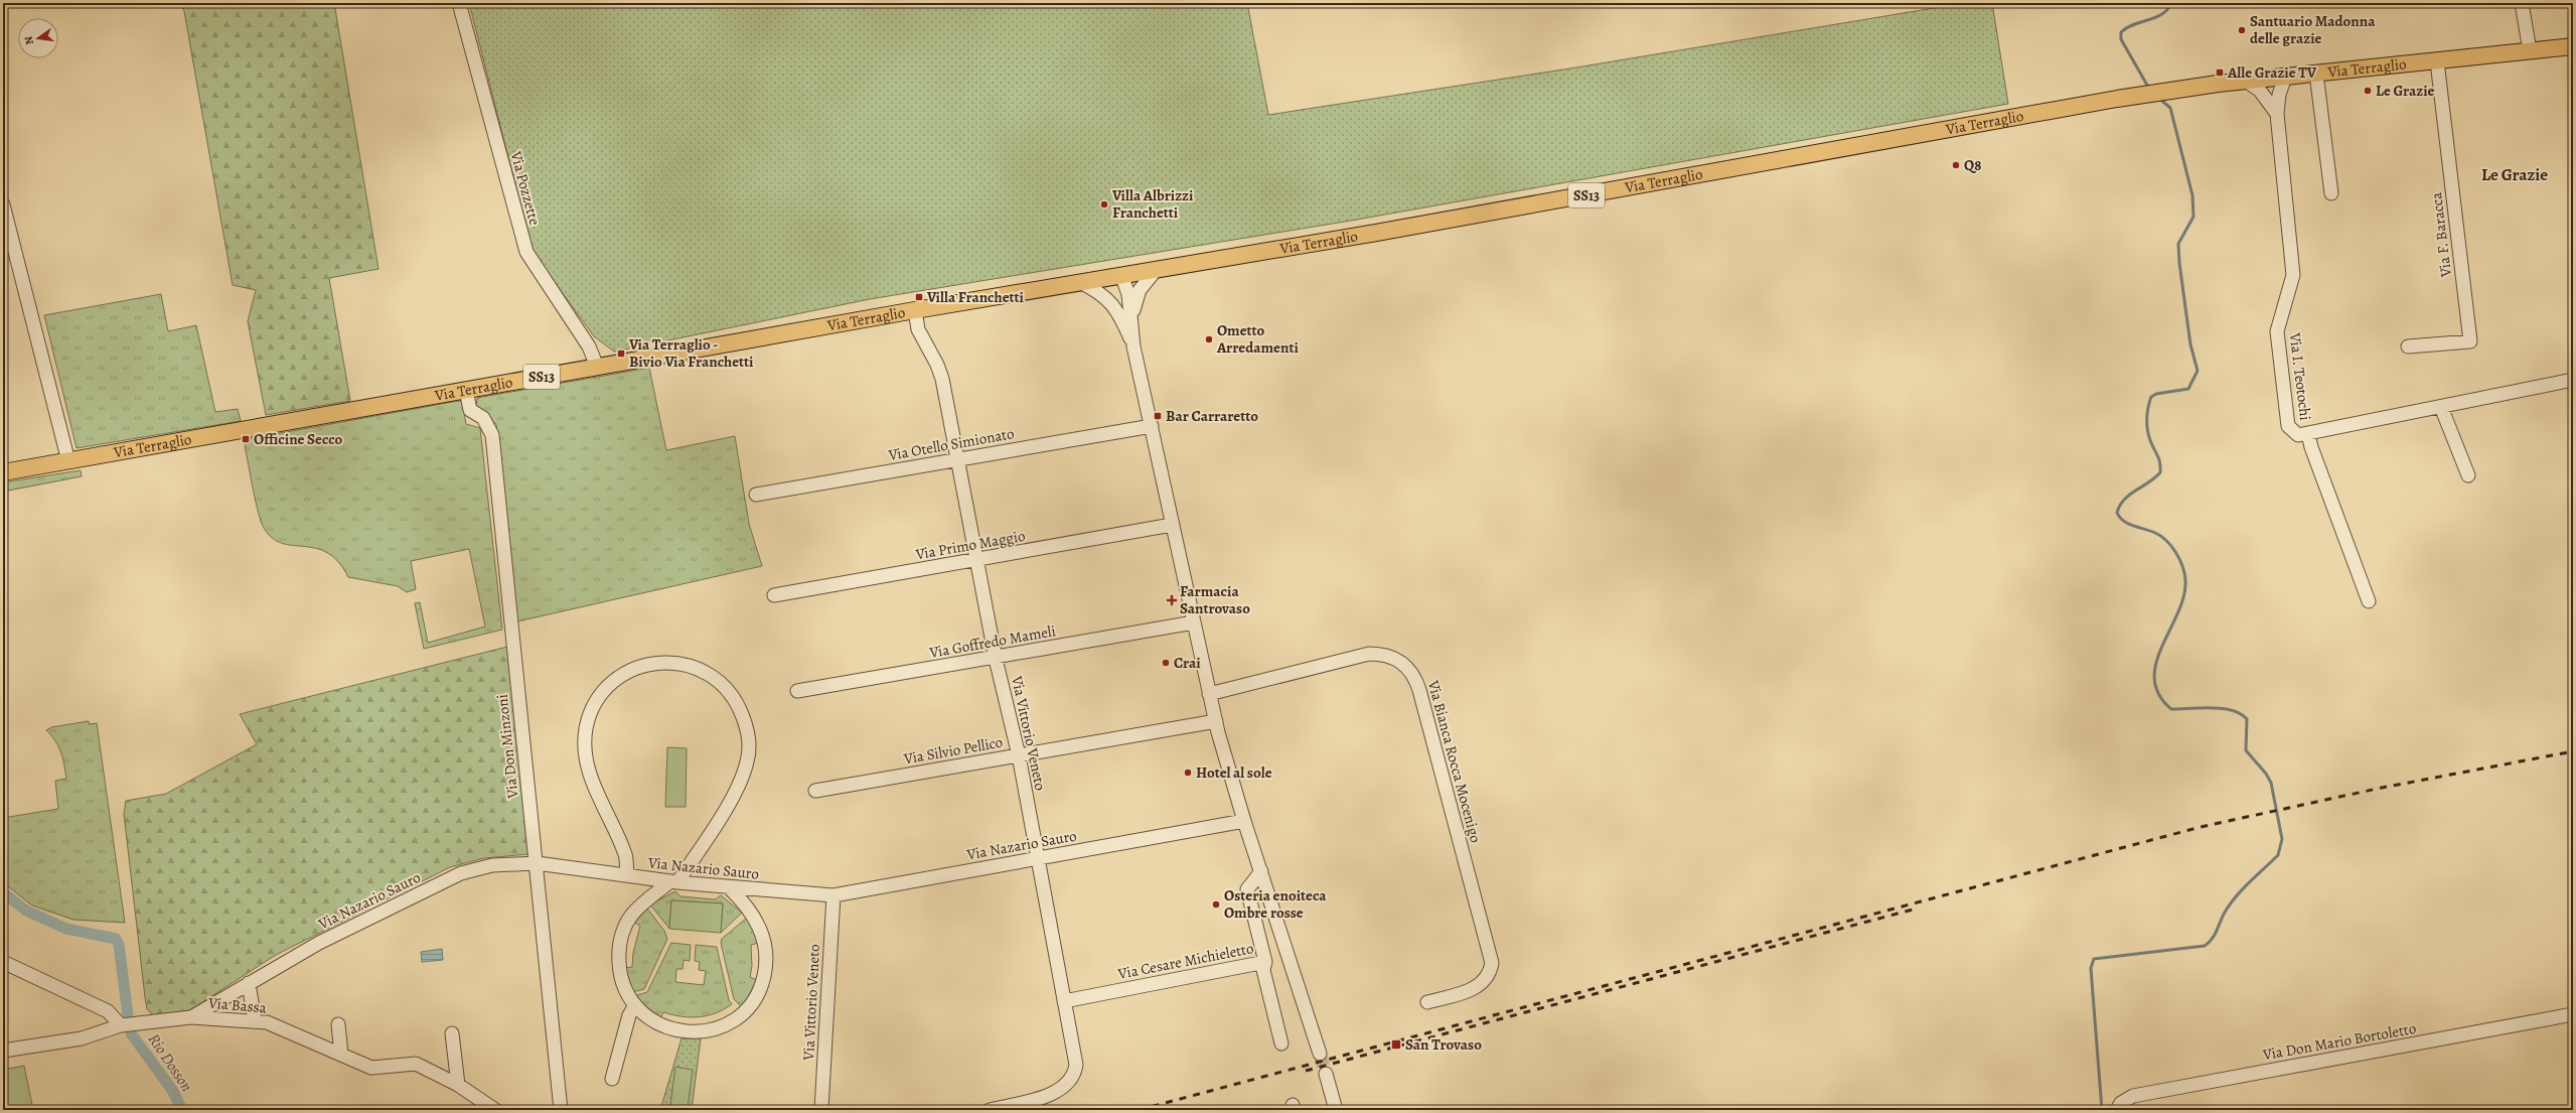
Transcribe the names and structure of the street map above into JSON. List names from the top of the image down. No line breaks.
{"streets":{"main road":["Via Terraglio","SS13"],"street":["Via Pozzette","Via F. Baracca","Via I. Teotochi","Via Otello Simionato","Via Primo Maggio","Via Goffredo Mameli","Via Vittorio Veneto","Via Don Minzoni","Via Silvio Pellico","Via Bianca Rocca Mocenigo","Via Nazario Sauro","Via Cesare Michieletto","Via Bassa","Via Don Mario Bortoletto"]},"crossings":[["Via Terraglio","Via Pozzette"],["Via Terraglio","Via F. Baracca"],["Via Terraglio","Via I. Teotochi"],["Via Terraglio","Via Vittorio Veneto"],["Via Terraglio","Via Don Minzoni"],["Via Otello Simionato","Via Vittorio Veneto"],["Via Primo Maggio","Via Vittorio Veneto"],["Via Goffredo Mameli","Via Vittorio Veneto"],["Via Vittorio Veneto","Via Silvio Pellico"],["Via Vittorio Veneto","Via Nazario Sauro"],["Via Vittorio Veneto","Via Cesare Michieletto"],["Via Don Minzoni","Via Nazario Sauro"],["Via Nazario Sauro","Via Bassa"]],"districts":["Le Grazie"],"water":["Rio Dosson"],"places":{"other":["Santuario Madonna delle grazie","Le Grazie","Q8","Villa Albrizzi Franchetti","Ometto Arredamenti","Crai","Hotel al sole","Osteria enoiteca Ombre rosse"],"transit":["Alle Grazie TV","Villa Franchetti","Via Terraglio - Bivio Via Franchetti","Bar Carraretto","Officine Secco","San Trovaso"],"health":["Farmacia Santrovaso"]},"north":"left"}
